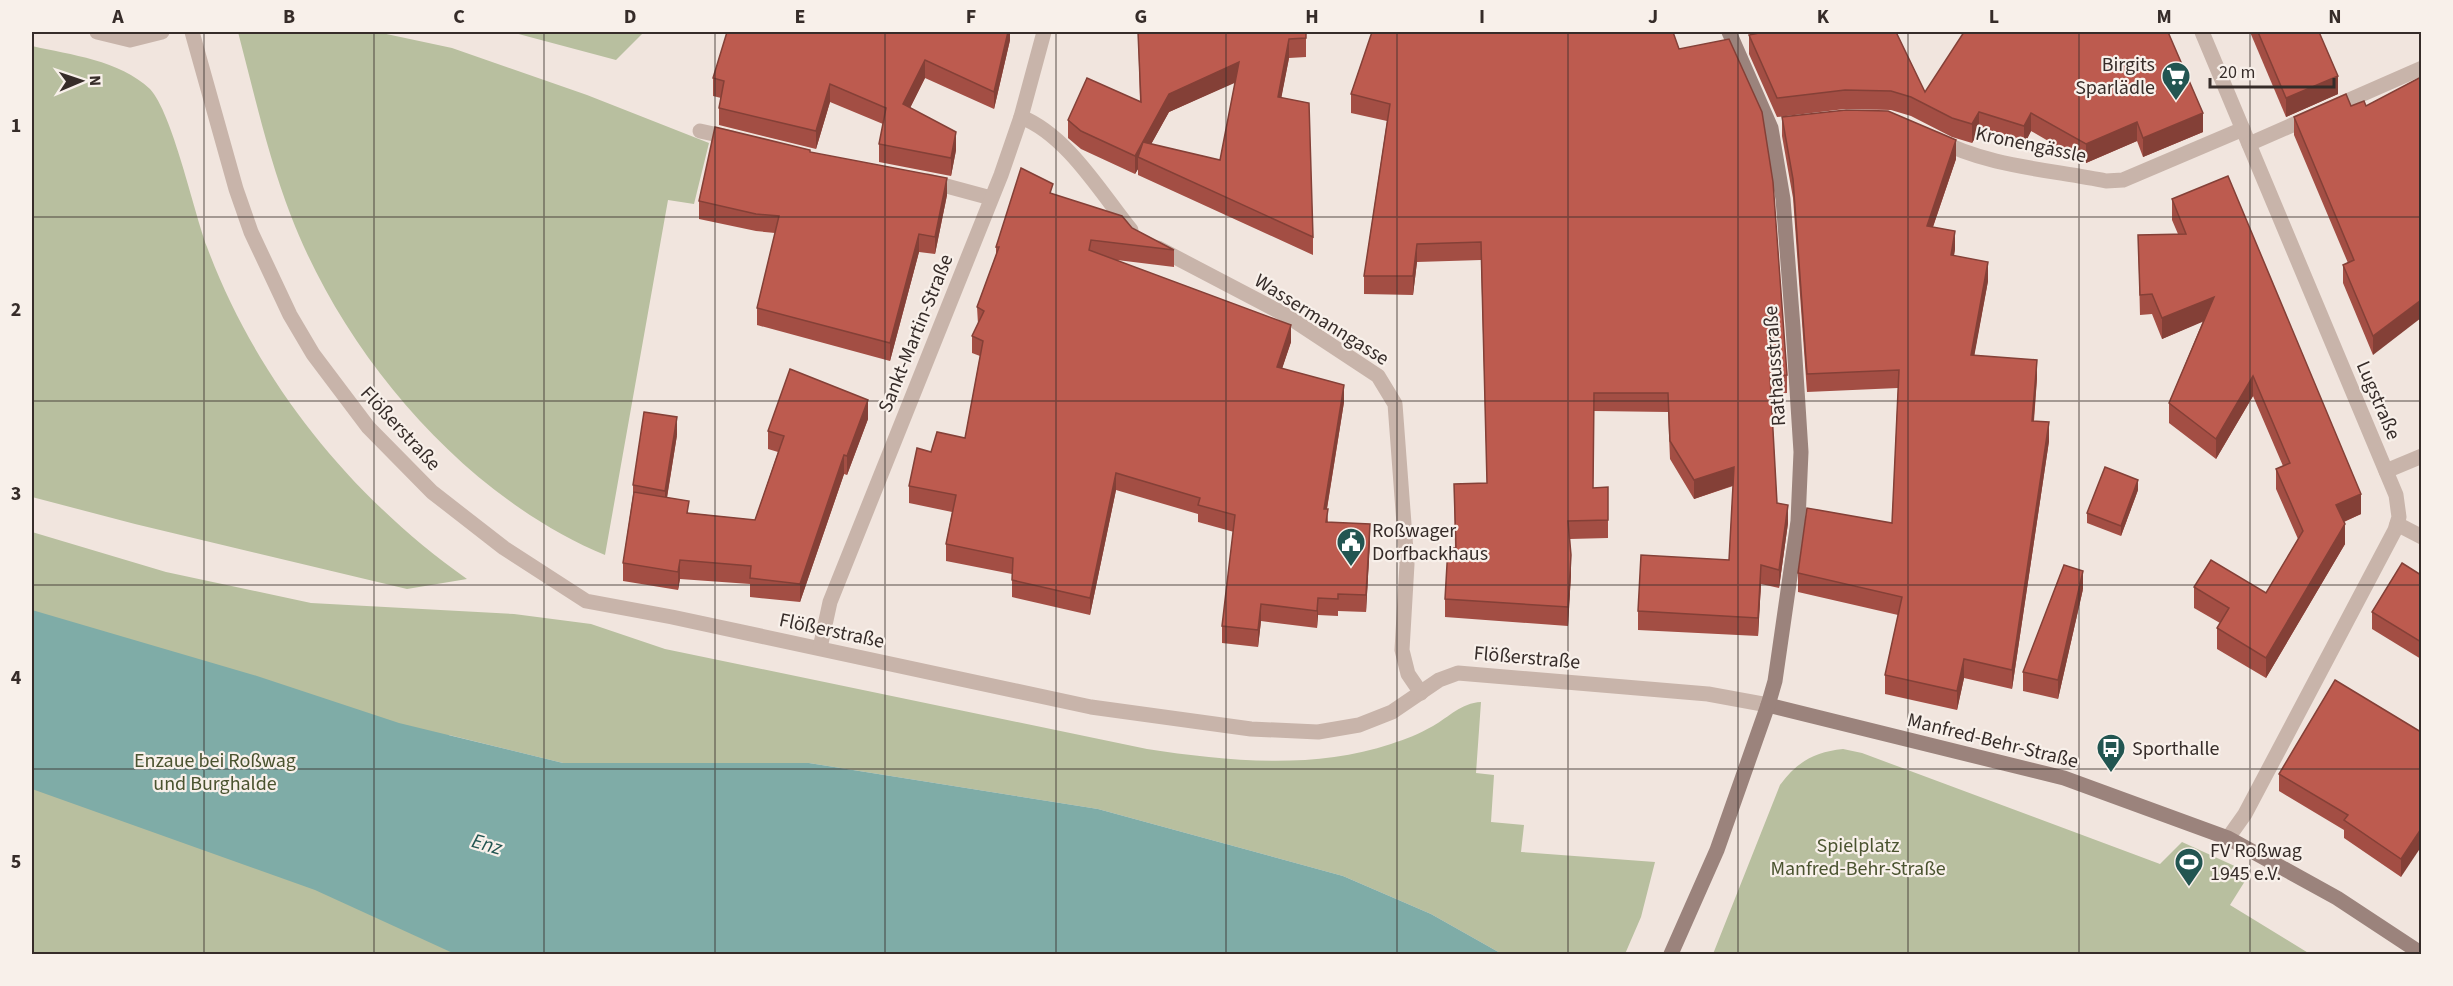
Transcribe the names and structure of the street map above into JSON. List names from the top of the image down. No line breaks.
{"streets":{"street":["Kronengässle","Wassermanngasse","Sankt-Martin-Straße","Rathausstraße","Lugstraße","Flößerstraße","Manfred-Behr-Straße"]},"crossings":[["Kronengässle","Lugstraße"],["Wassermanngasse","Sankt-Martin-Straße"],["Wassermanngasse","Flößerstraße"],["Sankt-Martin-Straße","Flößerstraße"],["Rathausstraße","Flößerstraße"],["Rathausstraße","Manfred-Behr-Straße"],["Flößerstraße","Manfred-Behr-Straße"]],"water":["Enz"],"parks":["Enzaue bei Roßwag und Burghalde","Spielplatz Manfred-Behr-Straße"],"places":{"supermarket":["Birgits Sparlädle"],"public building":["Roßwager Dorfbackhaus"],"bus stop":["Sporthalle"],"sports":["FV Roßwag 1945 e.V."]},"scale_bar":"20 m","north":"right","grid":{"columns":["A","B","C","D","E","F","G","H","I","J","K","L","M","N"],"rows":["1","2","3","4","5"]}}
